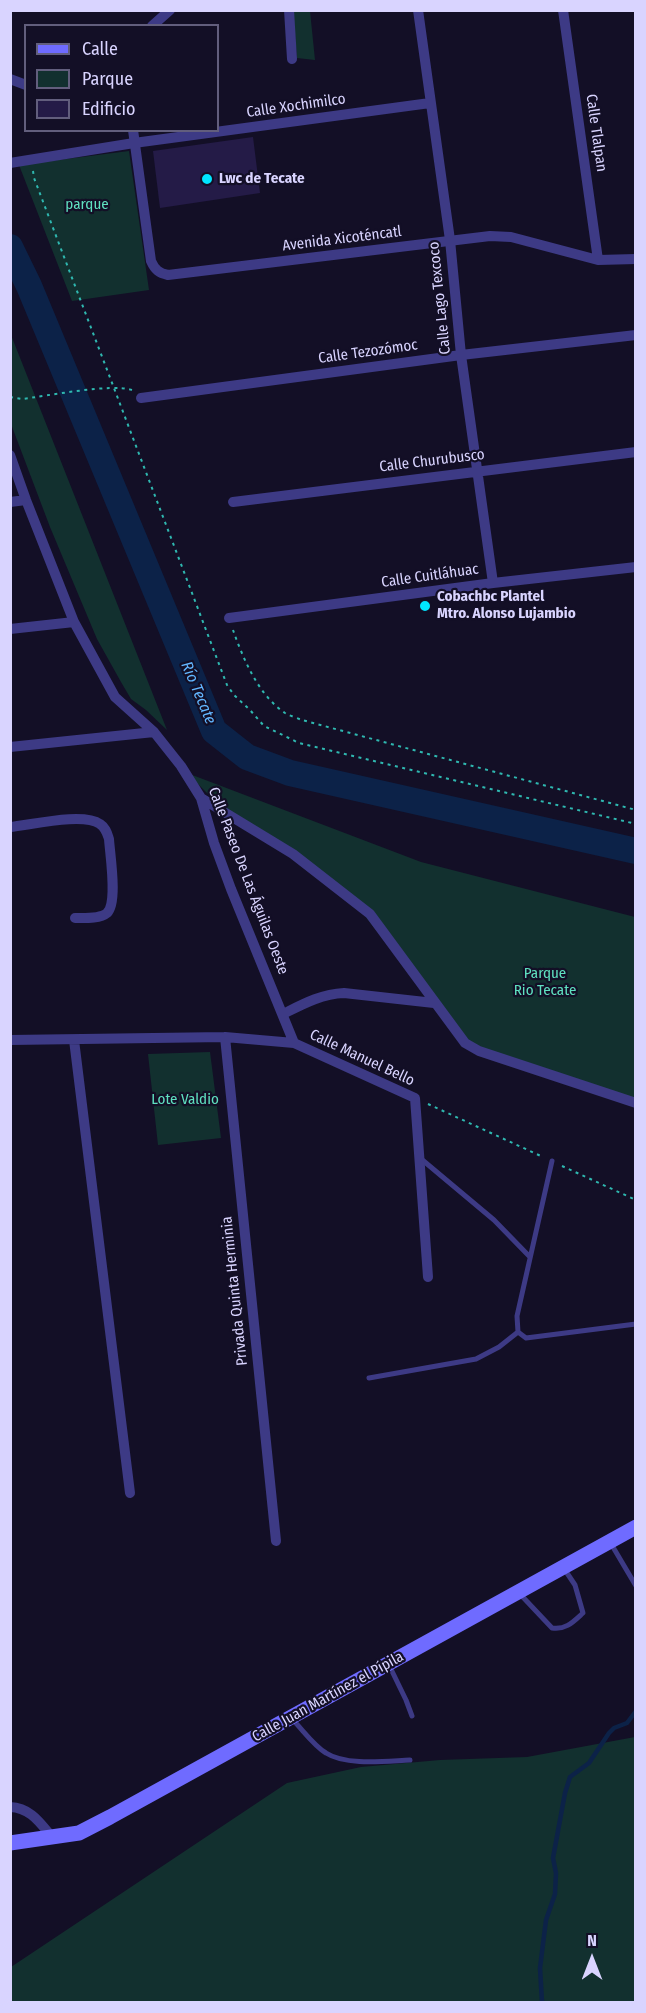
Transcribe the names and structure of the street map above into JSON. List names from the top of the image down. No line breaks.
{"streets":{"main road":["Calle Juan Martínez el Pípila"],"street":["Calle Xochimilco","Calle Tlalpan","Avenida Xicoténcatl","Calle Lago Texcoco","Calle Tezozómoc","Calle Churubusco","Calle Cuitláhuac","Calle Paseo De Las Águilas Oeste","Calle Manuel Bello","Privada Quinta Herminia"]},"crossings":[["Calle Xochimilco","Avenida Xicoténcatl"],["Calle Xochimilco","Calle Lago Texcoco"],["Calle Tlalpan","Avenida Xicoténcatl"],["Avenida Xicoténcatl","Calle Lago Texcoco"],["Calle Lago Texcoco","Calle Tezozómoc"],["Calle Lago Texcoco","Calle Churubusco"],["Calle Lago Texcoco","Calle Cuitláhuac"],["Calle Paseo De Las Águilas Oeste","Calle Manuel Bello"],["Calle Manuel Bello","Privada Quinta Herminia"]],"water":["Río Tecate"],"parks":["parque","Parque Rio Tecate","Lote Valdio"],"places":["Lwc de Tecate","Cobachbc Plantel Mtro. Alonso Lujambio"],"legend":["Calle","Parque","Edificio"],"north":"top"}
